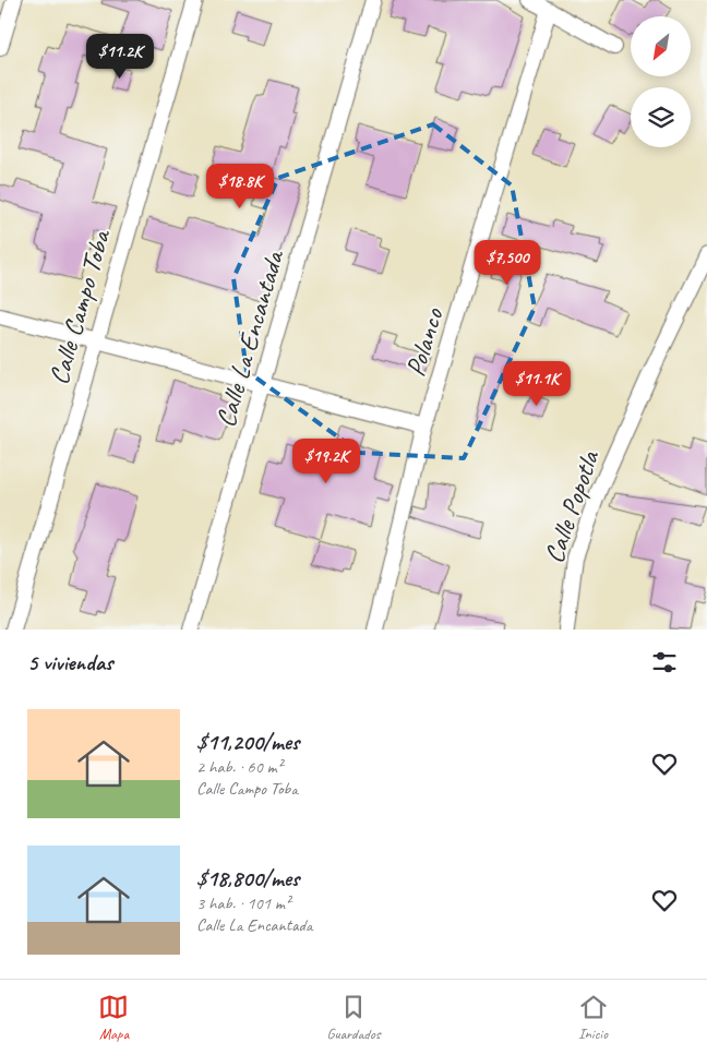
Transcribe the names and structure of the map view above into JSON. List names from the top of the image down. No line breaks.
{"streets":{"street":["Calle Campo Toba","Calle La Encantada","Polanco","Calle Popotla"]},"north":"bottom left","page":{"price":["$11.2K","$18.8K","$7,500","$11.1K","$19.2K"],"heading":"5 viviendas","list":[{"name":"$11,200/mes","note":"2 hab. · 60 m² · Calle Campo Toba"},{"name":"$18,800/mes","note":"3 hab. · 101 m² · Calle La Encantada"}],"tabs":["Mapa","Guardados","Inicio"]}}
